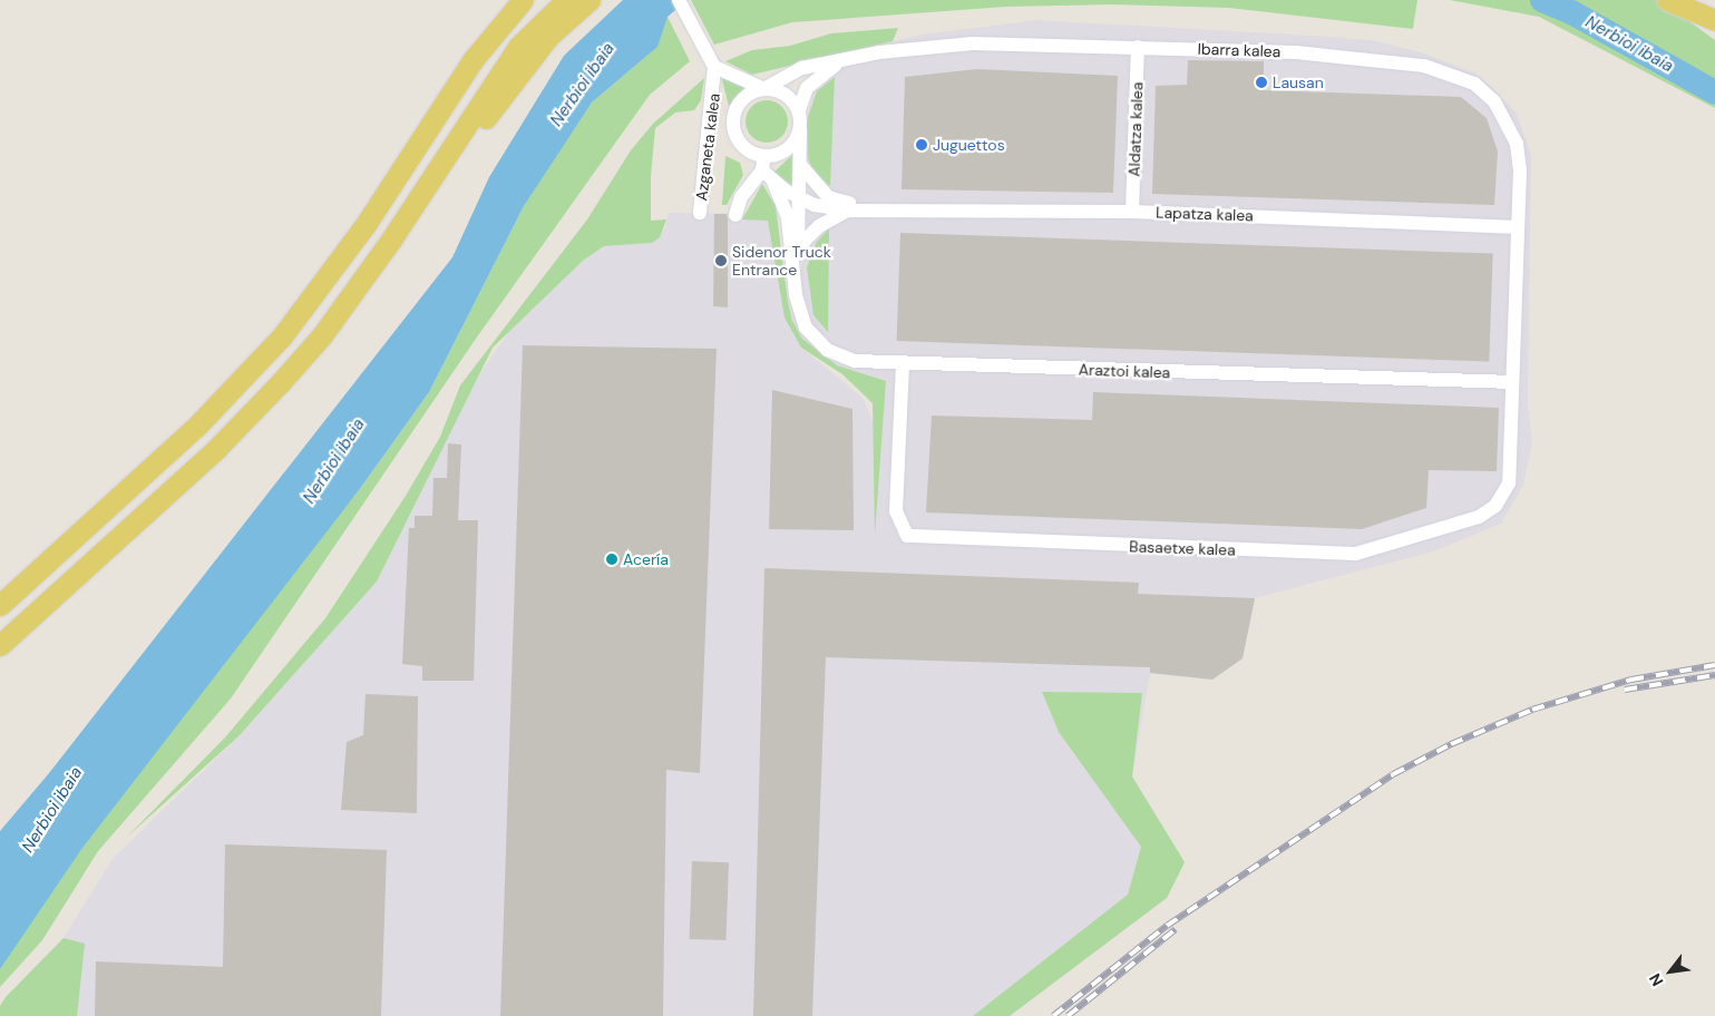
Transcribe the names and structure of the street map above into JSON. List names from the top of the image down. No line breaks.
{"streets":{"street":["Ibarra kalea","Aldatza kalea","Azganeta kalea","Lapatza kalea","Araztoi kalea","Basaetxe kalea"]},"crossings":[["Ibarra kalea","Aldatza kalea"],["Ibarra kalea","Azganeta kalea"],["Ibarra kalea","Lapatza kalea"],["Ibarra kalea","Araztoi kalea"],["Ibarra kalea","Basaetxe kalea"],["Aldatza kalea","Lapatza kalea"],["Azganeta kalea","Lapatza kalea"],["Azganeta kalea","Araztoi kalea"],["Araztoi kalea","Basaetxe kalea"]],"water":["Nerbioi ibaia"],"places":["Lausan","Juguettos","Sidenor Truck Entrance","Acería"],"north":"bottom left"}
